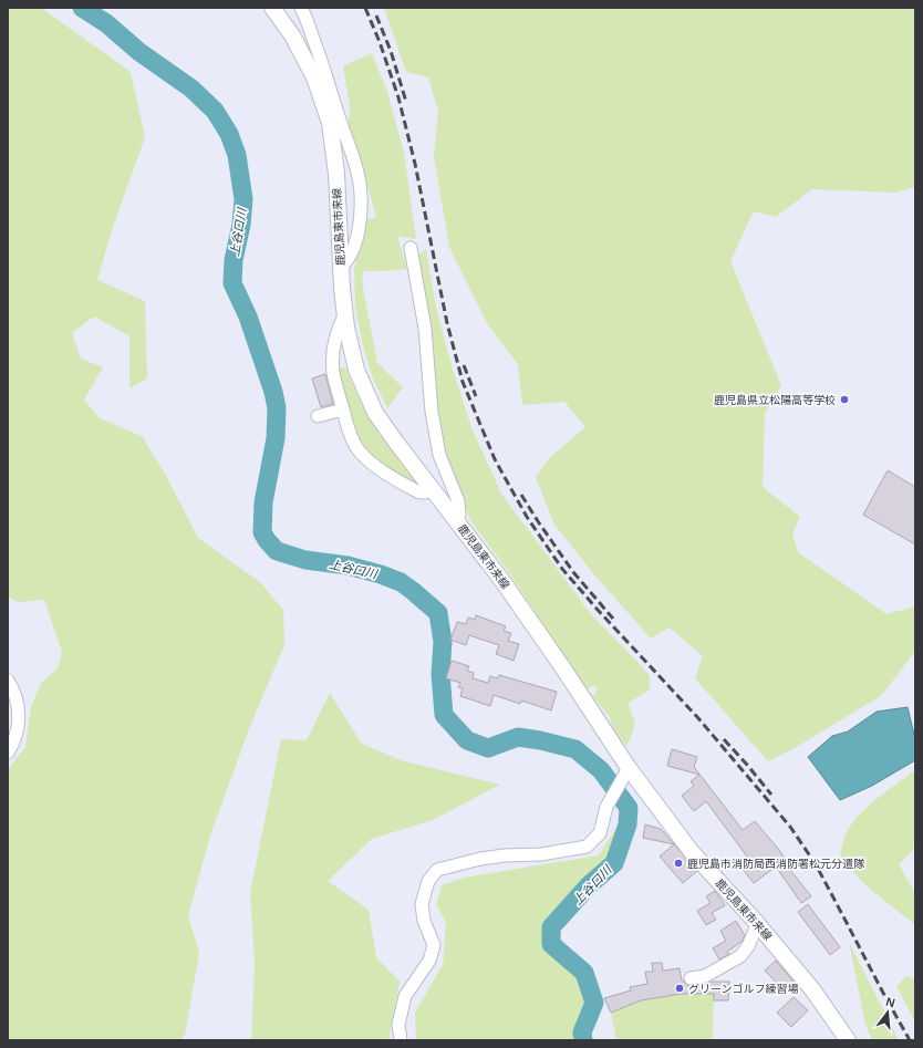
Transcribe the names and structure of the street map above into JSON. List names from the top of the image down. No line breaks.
{"streets":{"main road":["鹿児島東市来線"]},"water":["上谷口川"],"places":["鹿児島県立松陽高等学校","鹿児島市消防局西消防署松元分遣隊","グリーンゴルフ練習場"],"north":"top"}
